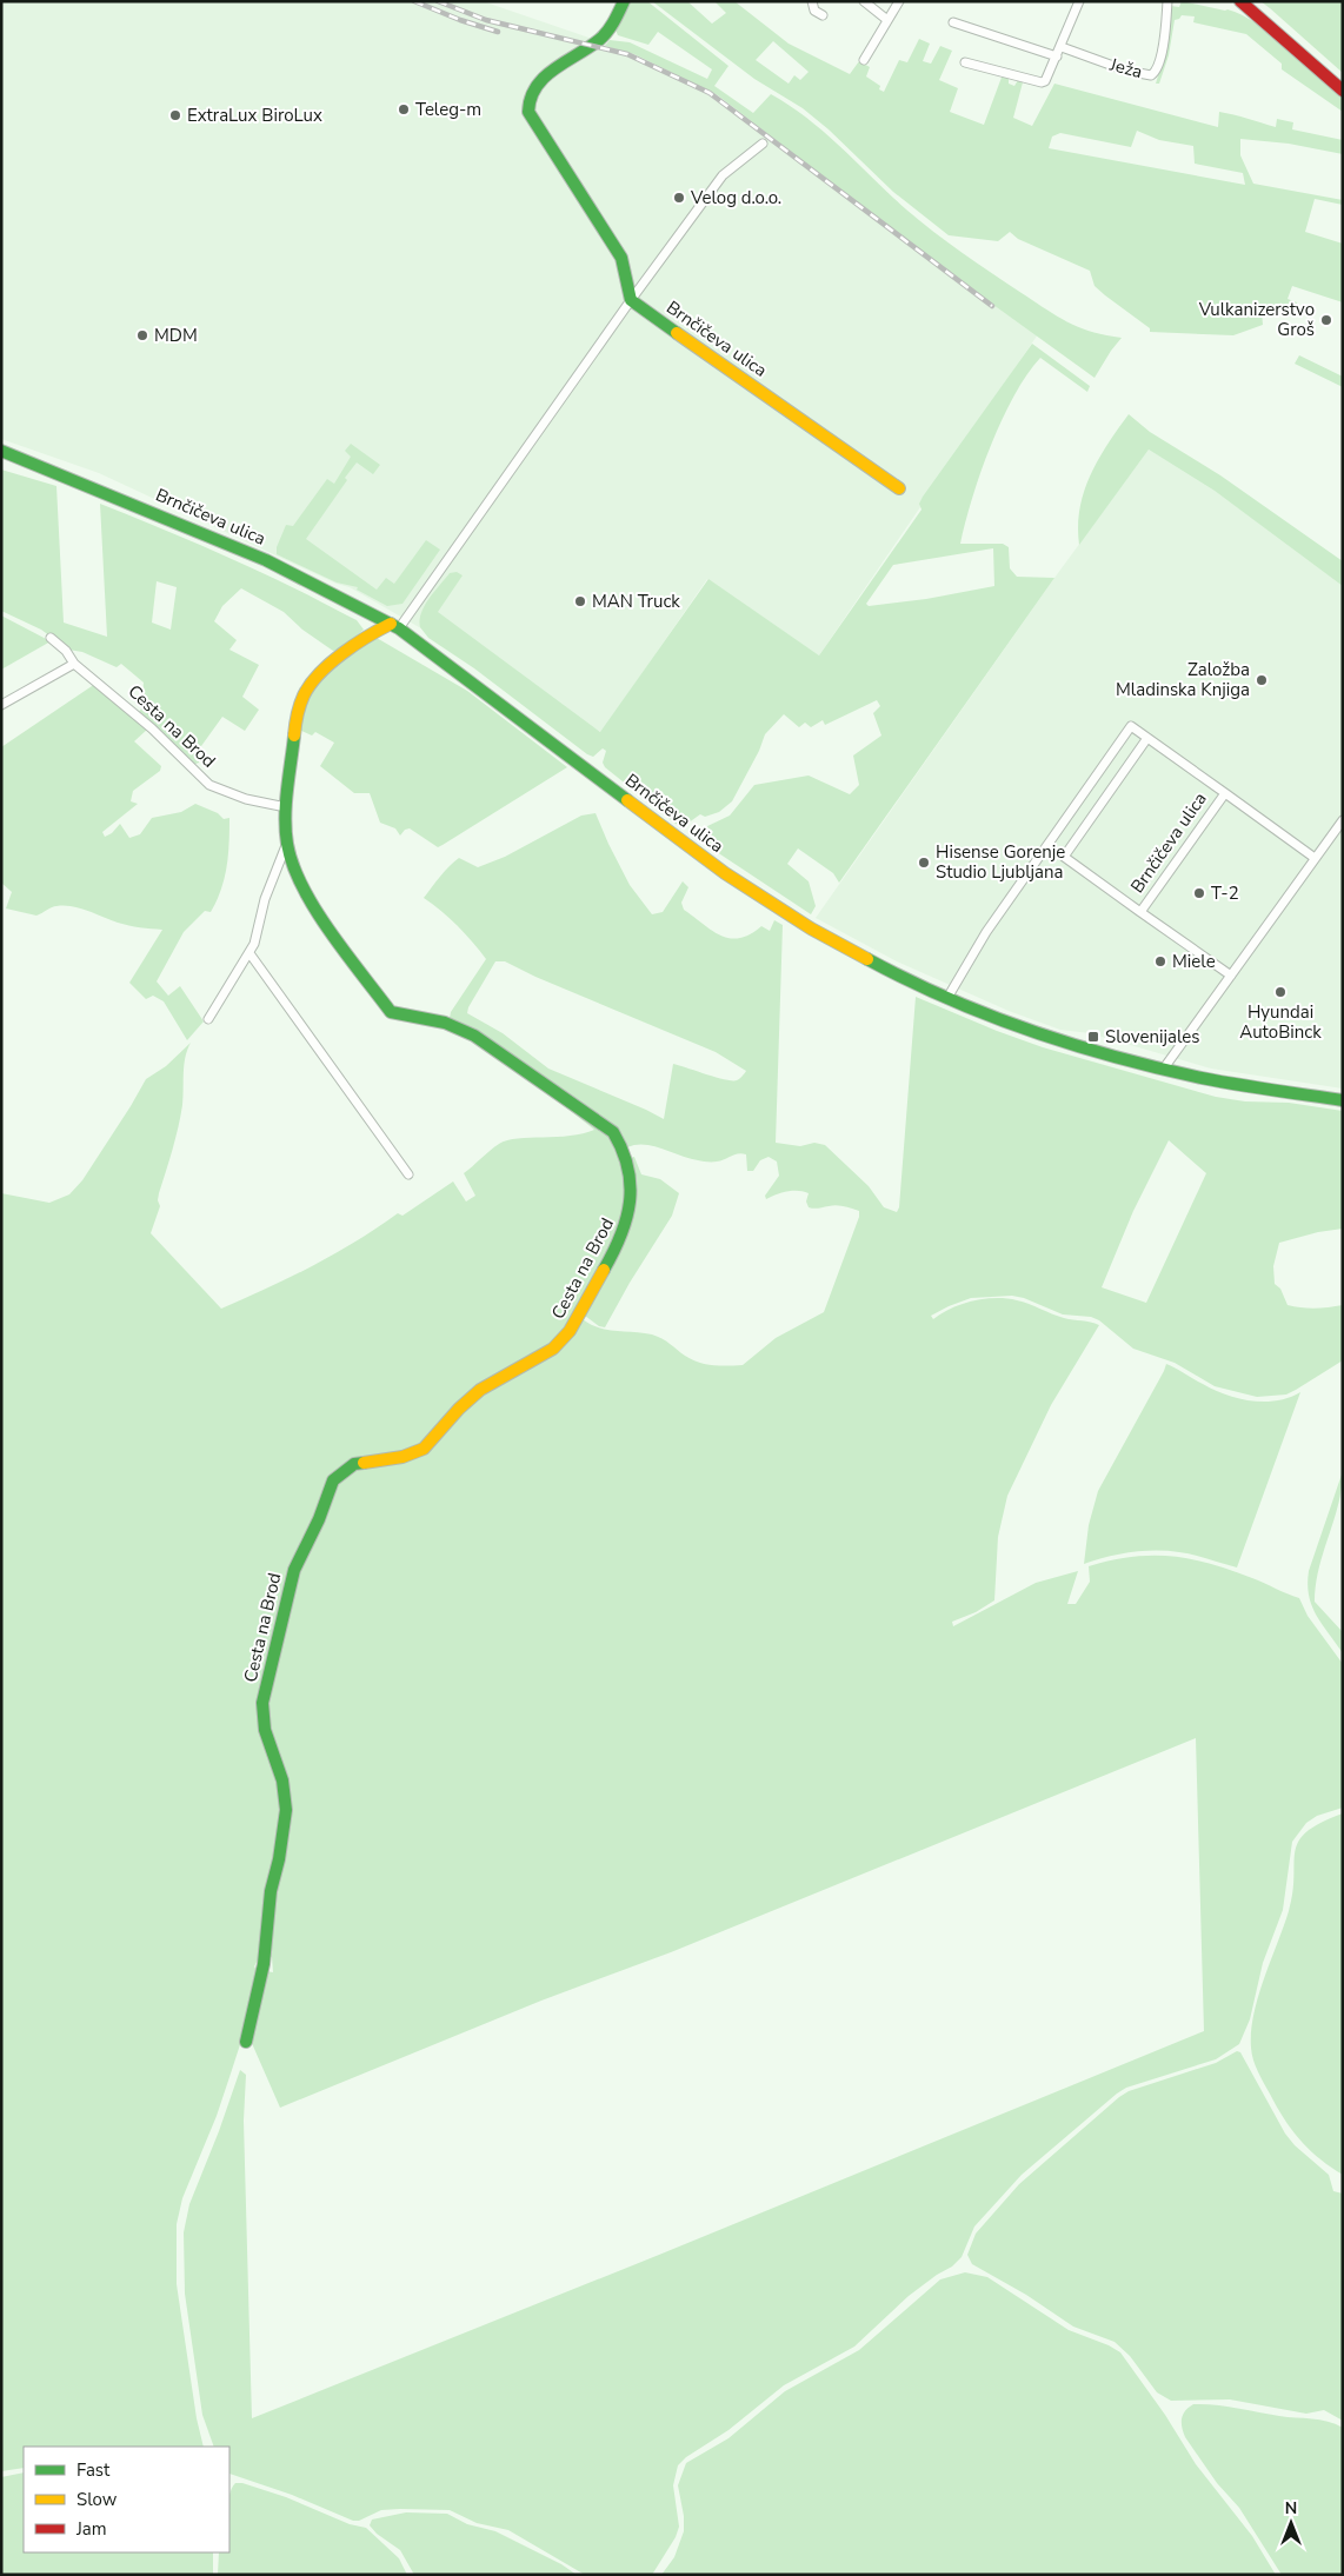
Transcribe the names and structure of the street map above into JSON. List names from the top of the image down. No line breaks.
{"streets":{"street":["Ježa","Brnčičeva ulica","Cesta na Brod"]},"crossings":[["Brnčičeva ulica","Cesta na Brod"]],"places":{"other":["Teleg-m","ExtraLux BiroLux","Velog d.o.o.","Vulkanizerstvo Groš","MDM","MAN Truck","Založba Mladinska Knjiga","Hisense Gorenje Studio Ljubljana","T-2","Miele","Hyundai AutoBinck"],"transit":["Slovenijales"]},"legend":["Fast","Slow","Jam"],"north":"top"}
